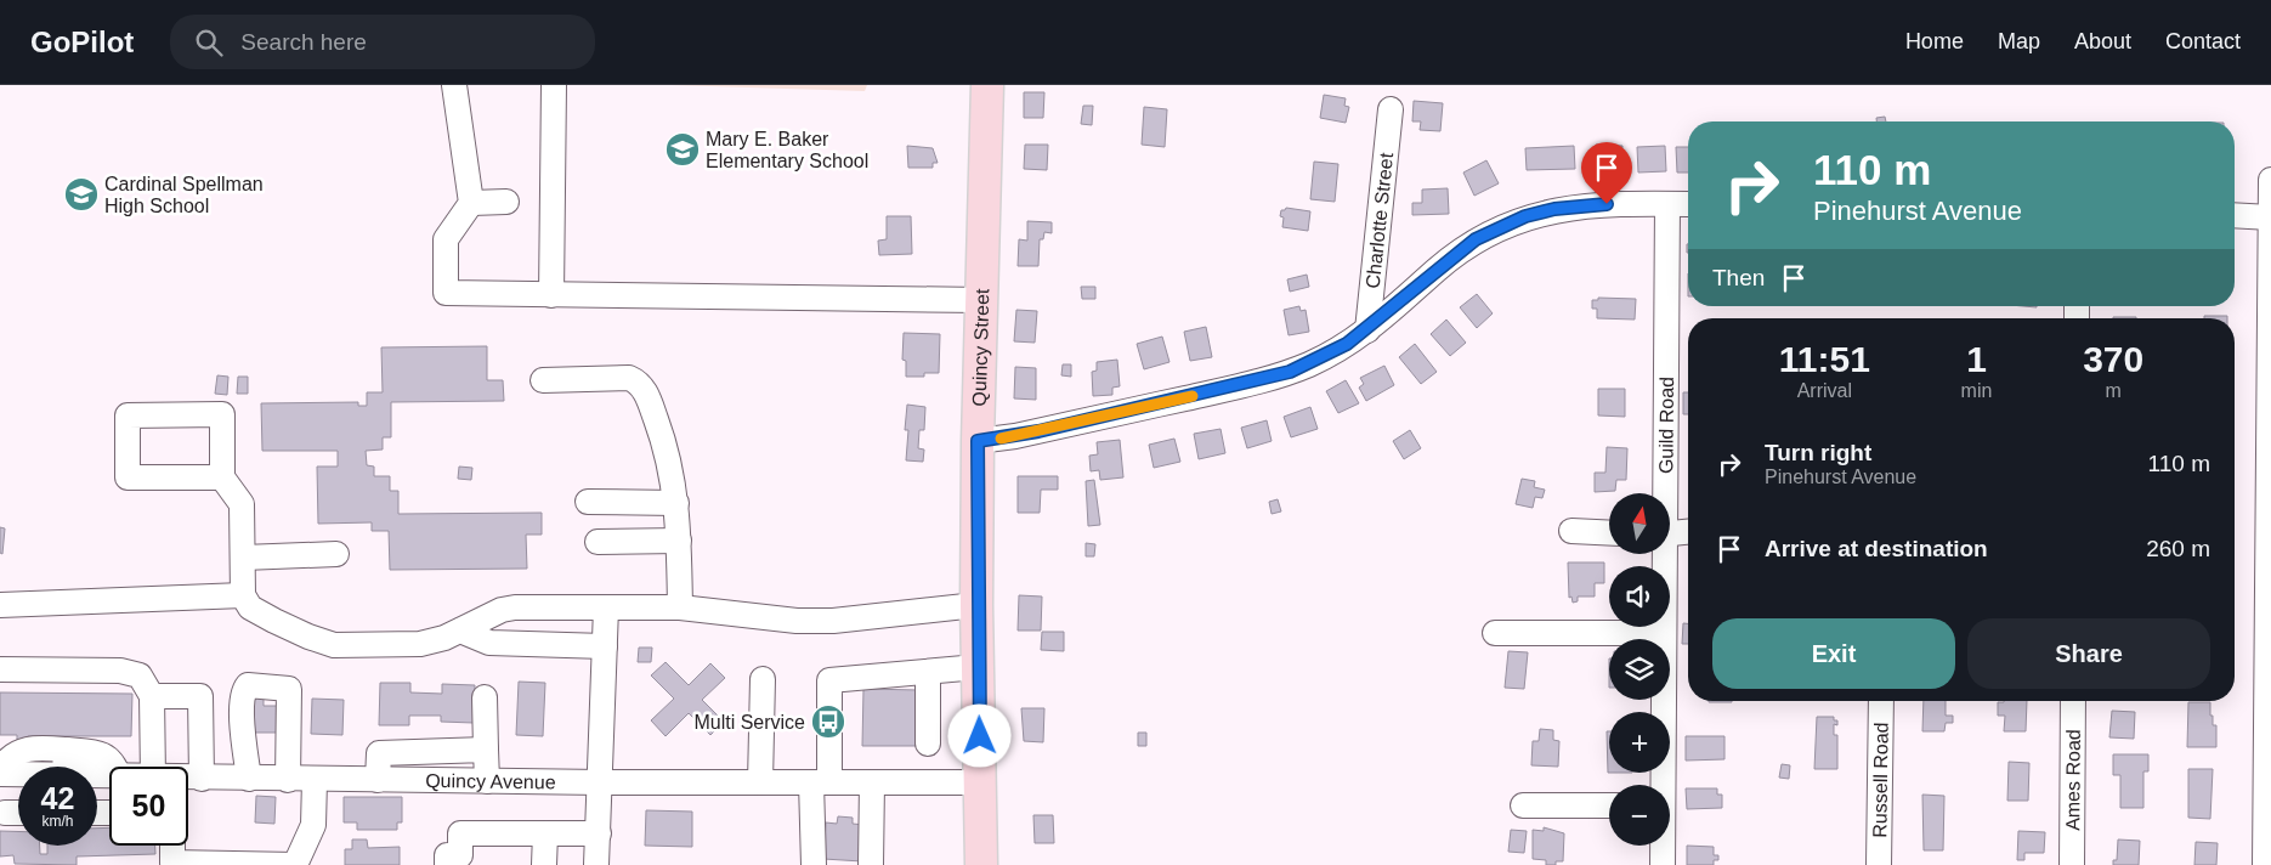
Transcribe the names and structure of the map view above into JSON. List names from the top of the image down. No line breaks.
{"streets":{"main road":["Quincy Street"],"street":["Charlotte Street","Guild Road","Russell Road","Ames Road","Quincy Avenue"]},"crossings":[["Quincy Street","Quincy Avenue"]],"places":{"school or university":["Mary E. Baker Elementary School","Cardinal Spellman High School"],"bus stop":["Multi Service"]},"north":"top","page":{"header":"GoPilot","search":"Search here","nav":["Home","Map","About","Contact"],"turn":["110 m","Pinehurst Avenue"],"then":"Then","eta":["11:51","Arrival","1","min","370","m"],"list":[{"name":"Turn right","note":"Pinehurst Avenue","value":"110 m"},{"name":"Arrive at destination","value":"260 m"}],"map_buttons":["+","−"],"buttons":["Exit","Share"],"speed":"42 km/h","limit":"50"}}
